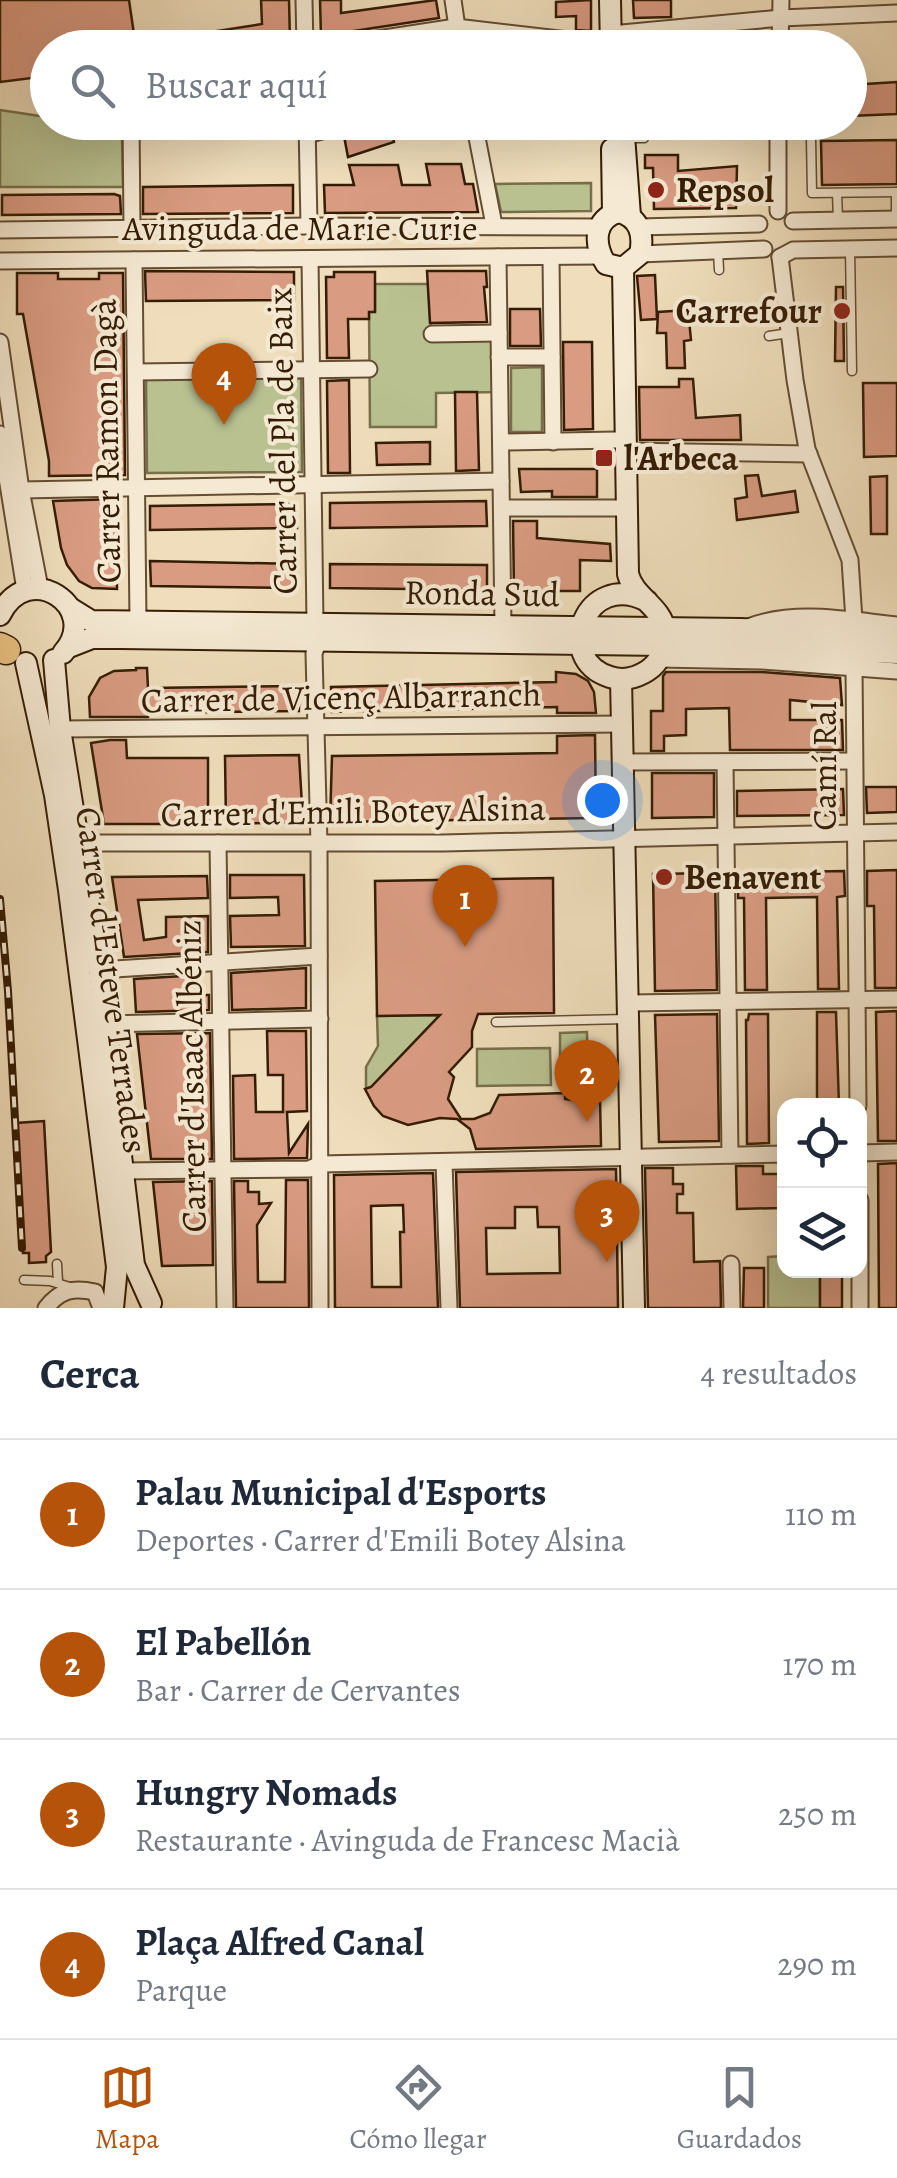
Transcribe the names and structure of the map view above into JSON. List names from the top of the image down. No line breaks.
{"streets":{"main road":["Ronda Sud","Carrer d'Esteve Terrades"],"street":["Avinguda de Marie Curie","Carrer Ramon Dagà","Carrer del Pla de Baix","Carrer de Vicenç Albarranch","Camí Ral","Carrer d'Emili Botey Alsina","Carrer d'Isaac Albéniz"]},"crossings":[["Avinguda de Marie Curie","Carrer Ramon Dagà"],["Avinguda de Marie Curie","Carrer del Pla de Baix"],["Carrer Ramon Dagà","Ronda Sud"],["Carrer del Pla de Baix","Ronda Sud"],["Carrer del Pla de Baix","Carrer de Vicenç Albarranch"],["Carrer del Pla de Baix","Carrer d'Emili Botey Alsina"],["Ronda Sud","Carrer d'Esteve Terrades"],["Carrer de Vicenç Albarranch","Carrer d'Esteve Terrades"],["Camí Ral","Carrer d'Emili Botey Alsina"],["Carrer d'Emili Botey Alsina","Carrer d'Esteve Terrades"],["Carrer d'Emili Botey Alsina","Carrer d'Isaac Albéniz"]],"places":{"other":["Repsol","Carrefour","Benavent"],"transit":["l'Arbeca"]},"page":{"search":"Buscar aquí","pins":["4","1","2","3"],"heading":["Cerca","4 resultados"],"list":[{"mark":"1","name":"Palau Municipal d'Esports","note":"Deportes · Carrer d'Emili Botey Alsina","value":"110 m"},{"mark":"2","name":"El Pabellón","note":"Bar · Carrer de Cervantes","value":"170 m"},{"mark":"3","name":"Hungry Nomads","note":"Restaurante · Avinguda de Francesc Macià","value":"250 m"},{"mark":"4","name":"Plaça Alfred Canal","note":"Parque","value":"290 m"}],"nav":["Mapa","Cómo llegar","Guardados"]}}
